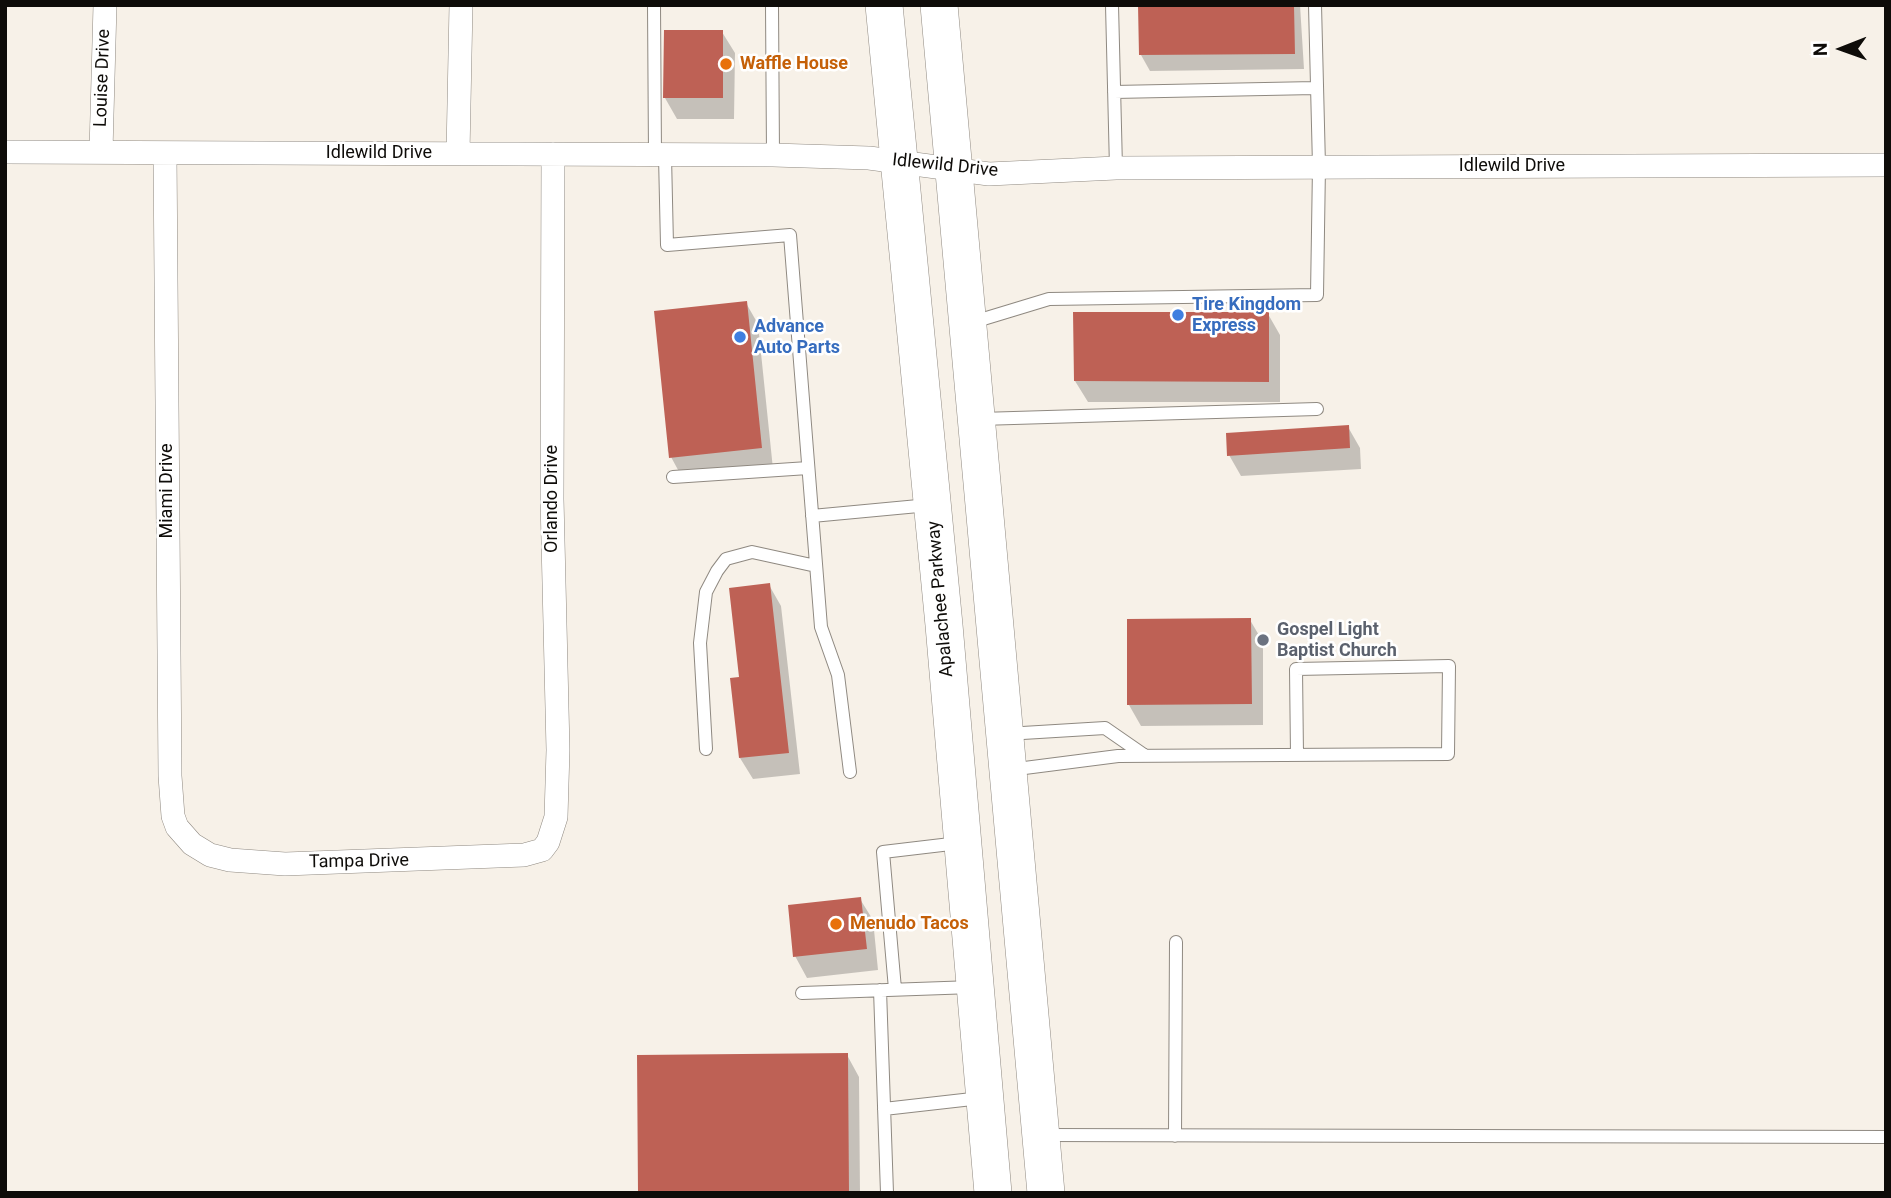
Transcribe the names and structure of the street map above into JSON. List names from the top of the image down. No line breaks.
{"streets":{"main road":["Apalachee Parkway"],"street":["Louise Drive","Idlewild Drive","Miami Drive","Orlando Drive","Tampa Drive"]},"crossings":[["Louise Drive","Idlewild Drive"],["Idlewild Drive","Miami Drive"],["Idlewild Drive","Orlando Drive"],["Idlewild Drive","Apalachee Parkway"],["Miami Drive","Tampa Drive"],["Orlando Drive","Tampa Drive"]],"places":["Waffle House","Tire Kingdom Express","Advance Auto Parts","Gospel Light Baptist Church","Menudo Tacos"],"north":"left"}
